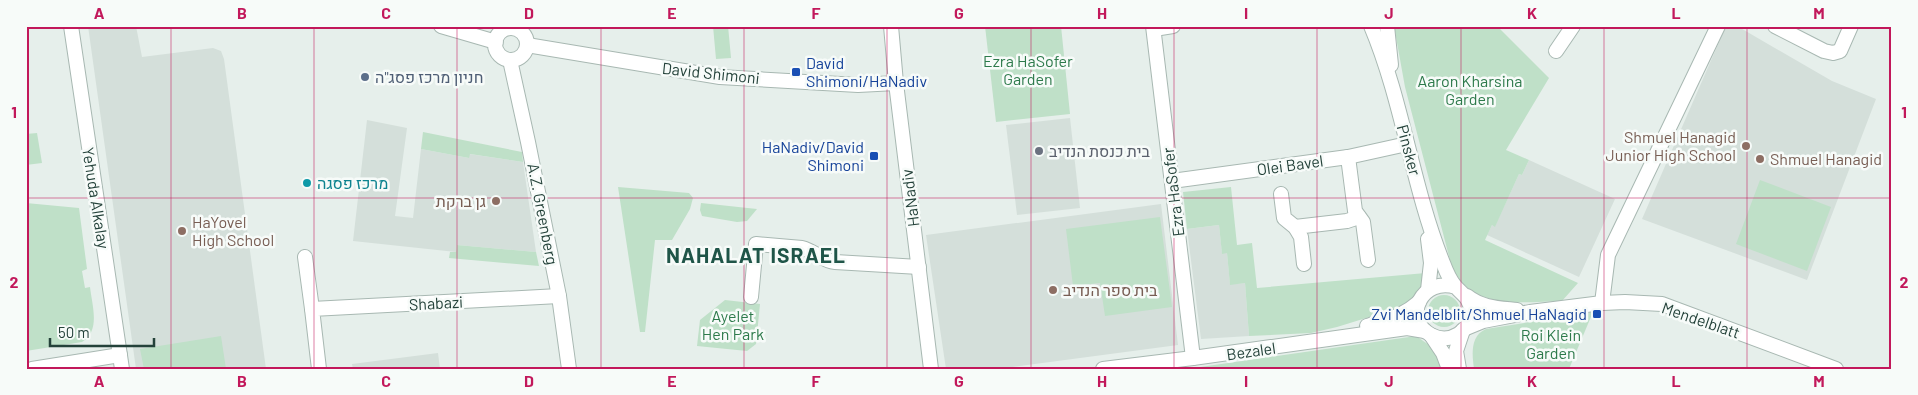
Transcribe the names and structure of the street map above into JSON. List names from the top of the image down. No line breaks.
{"streets":{"street":["David Shimoni","Pinsker","Olei Bavel","Ezra HaSofer","Yehuda Alkalay","HaNadiv","A.Z. Greenberg","Shabazi","Mendelblatt","Bezalel"]},"crossings":[["David Shimoni","HaNadiv"],["David Shimoni","A.Z. Greenberg"],["Pinsker","Olei Bavel"],["Pinsker","Mendelblatt"],["Pinsker","Bezalel"],["Olei Bavel","Ezra HaSofer"],["Ezra HaSofer","Bezalel"],["A.Z. Greenberg","Shabazi"],["Mendelblatt","Bezalel"]],"districts":["NAHALAT ISRAEL"],"parks":["Ezra HaSofer Garden","Aaron Kharsina Garden","Ayelet Hen Park","Roi Klein Garden"],"places":{"transit":["David Shimoni/HaNadiv","HaNadiv/David Shimoni","Zvi Mandelblit/Shmuel HaNagid"],"other":["חניון מרכז פסג\"ה","Shmuel Hanagid Junior High School","בית כנסת הנדיב","Shmuel Hanagid","מרכז פסגה","גן ברקת","HaYovel High School","בית ספר הנדיב"]},"scale_bar":"50 m","grid":{"columns":["A","B","C","D","E","F","G","H","I","J","K","L","M"],"rows":["1","2"]}}
